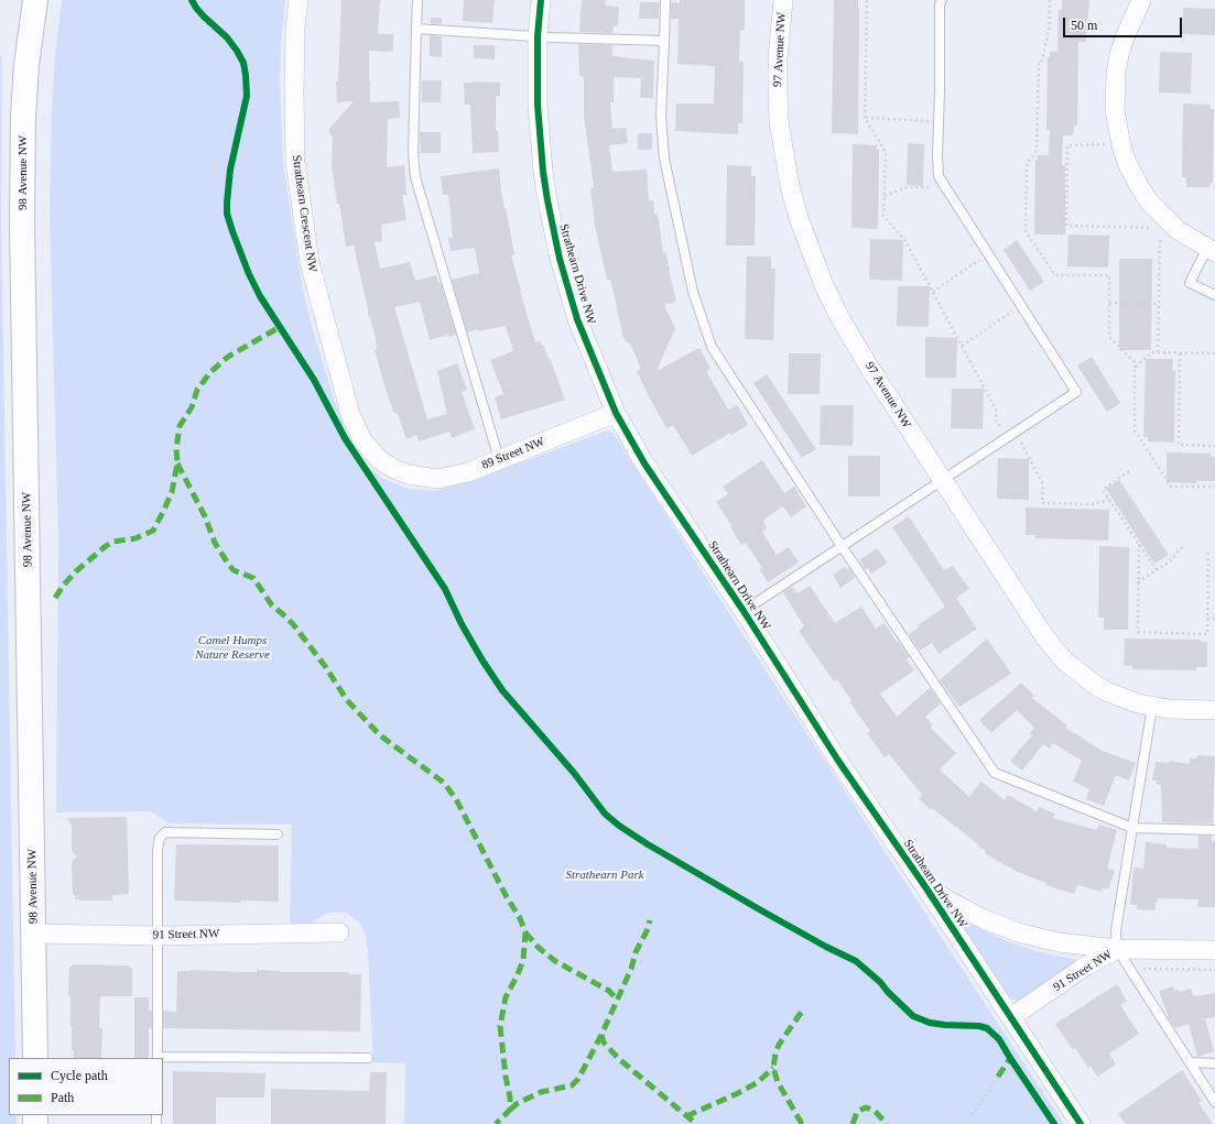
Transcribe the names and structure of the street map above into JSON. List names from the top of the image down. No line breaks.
{"streets":{"main road":["98 Avenue NW"],"street":["97 Avenue NW","Strathearn Crescent NW","Strathearn Drive NW","89 Street NW","91 Street NW"]},"crossings":[["98 Avenue NW","91 Street NW"],["Strathearn Crescent NW","89 Street NW"],["Strathearn Drive NW","89 Street NW"],["Strathearn Drive NW","91 Street NW"]],"parks":["Camel Humps Nature Reserve","Strathearn Park"],"legend":["Cycle path","Path"],"scale_bar":"50 m"}
